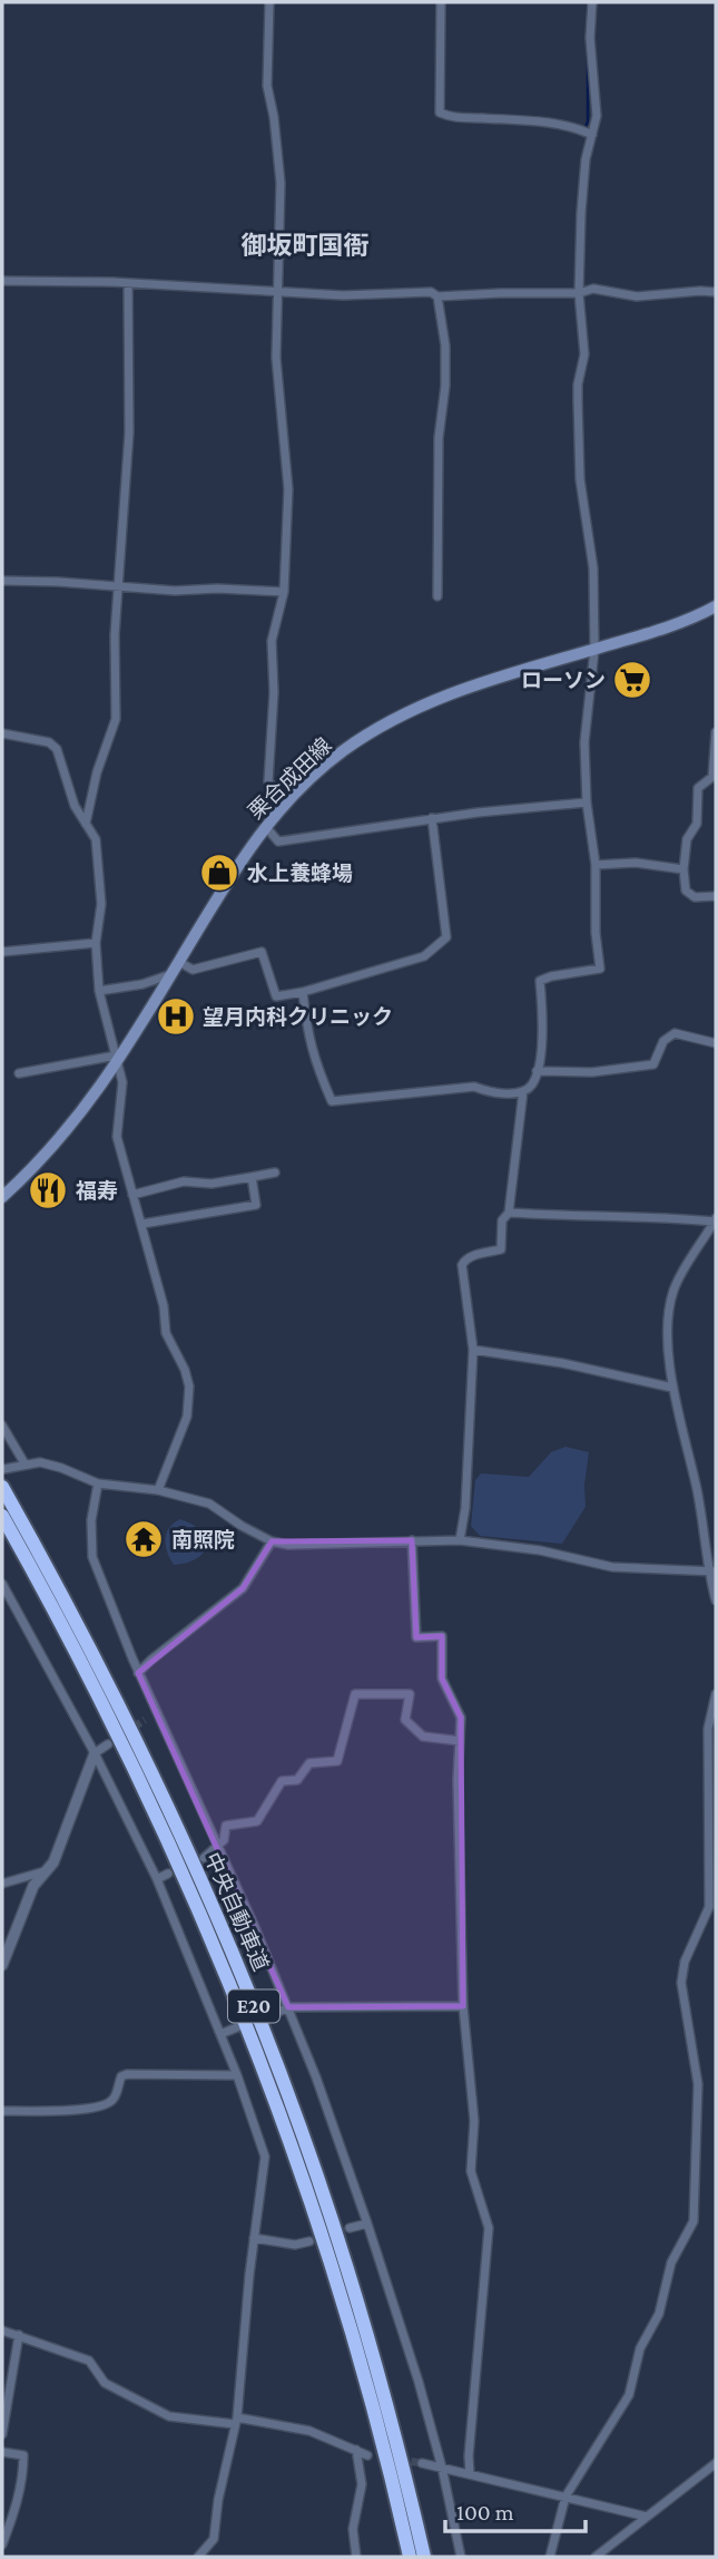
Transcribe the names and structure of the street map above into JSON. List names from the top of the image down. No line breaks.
{"streets":{"highway":["中央自動車道","E20"],"main road":["栗合成田線"]},"districts":["御坂町国衙"],"places":{"supermarket":["ローソン"],"shop":["水上養蜂場"],"hospital":["望月内科クリニック"],"restaurant":["福寿"],"temple":["南照院"]},"scale_bar":"100 m"}
